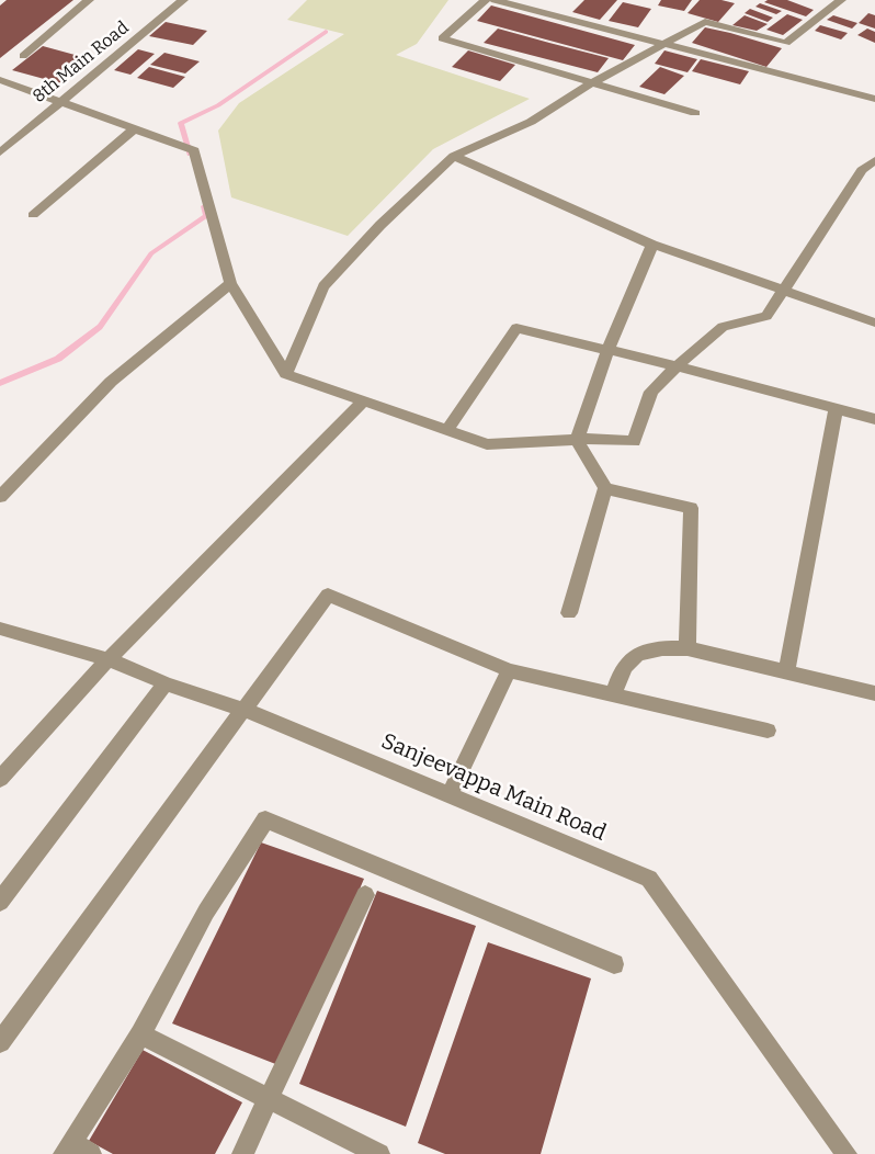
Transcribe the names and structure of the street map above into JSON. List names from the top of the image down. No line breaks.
{"streets":{"street":["8th Main Road","Sanjeevappa Main Road"]}}
